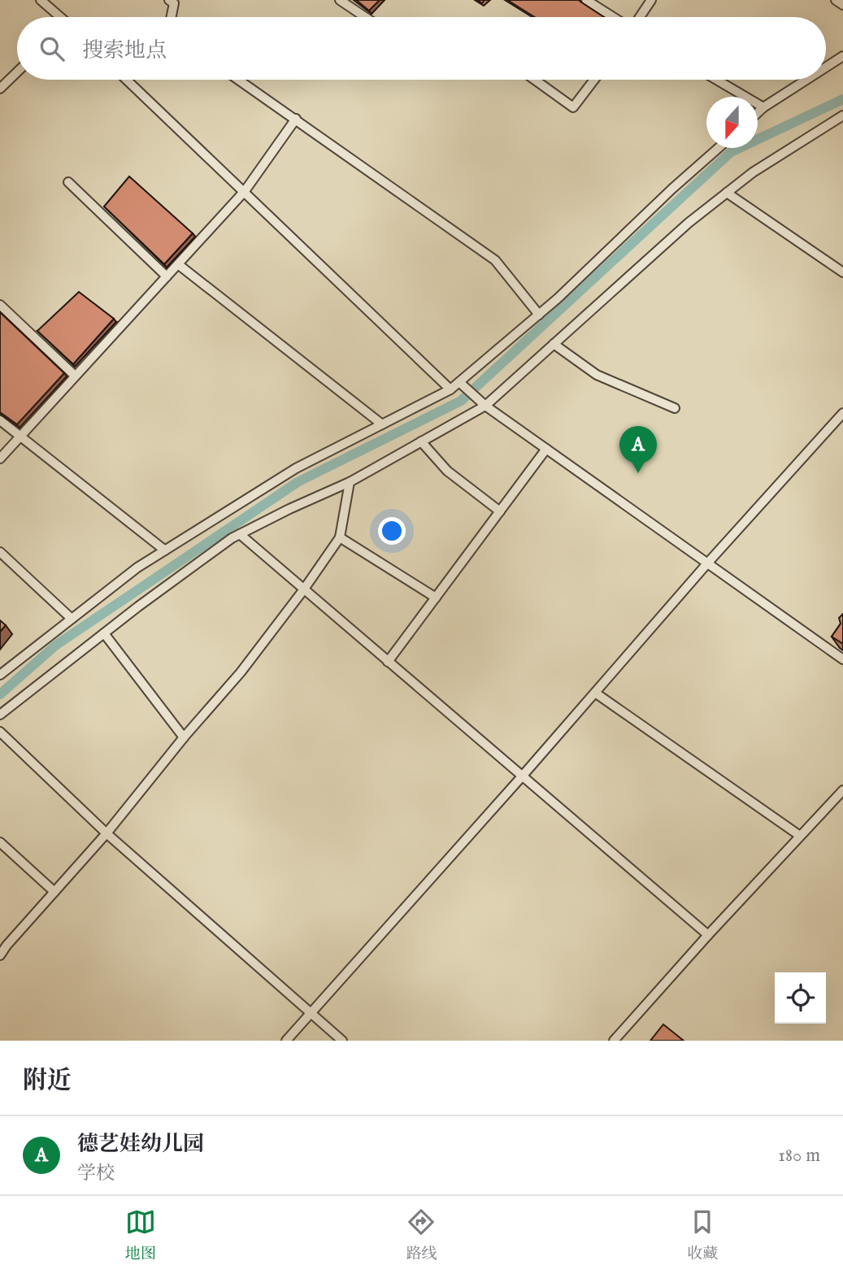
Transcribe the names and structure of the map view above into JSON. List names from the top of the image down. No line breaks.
{"north":"bottom","page":{"search":"搜索地点","pins":"A","heading":"附近","list":[{"mark":"A","name":"德艺娃幼儿园","note":"学校","value":"180 m"}],"nav":["地图","路线","收藏"]}}
